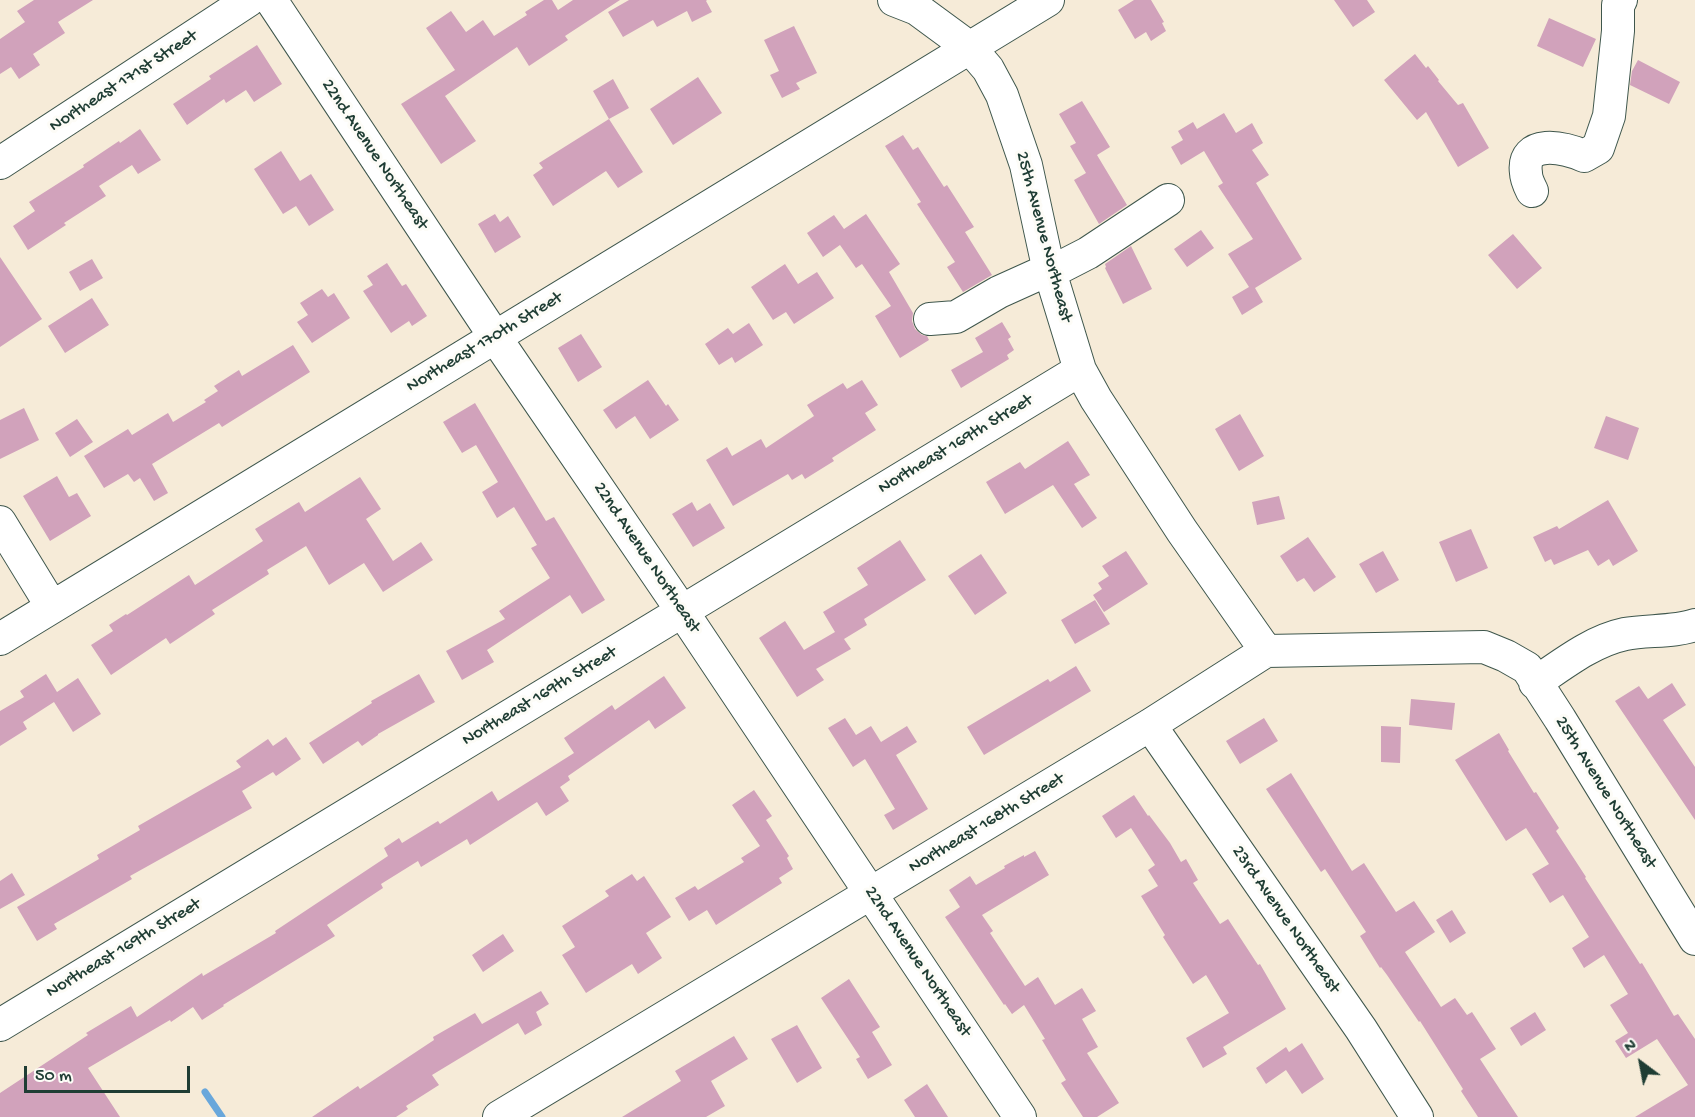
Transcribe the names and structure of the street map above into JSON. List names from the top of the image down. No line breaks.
{"streets":{"street":["Northeast 171st Street","22nd Avenue Northeast","25th Avenue Northeast","Northeast 170th Street","Northeast 169th Street","Northeast 168th Street","23rd Avenue Northeast"]},"crossings":[["22nd Avenue Northeast","Northeast 170th Street"],["22nd Avenue Northeast","Northeast 169th Street"],["22nd Avenue Northeast","Northeast 168th Street"],["25th Avenue Northeast","Northeast 170th Street"],["25th Avenue Northeast","Northeast 169th Street"],["25th Avenue Northeast","Northeast 168th Street"],["Northeast 168th Street","23rd Avenue Northeast"]],"scale_bar":"50 m","north":"top left"}
